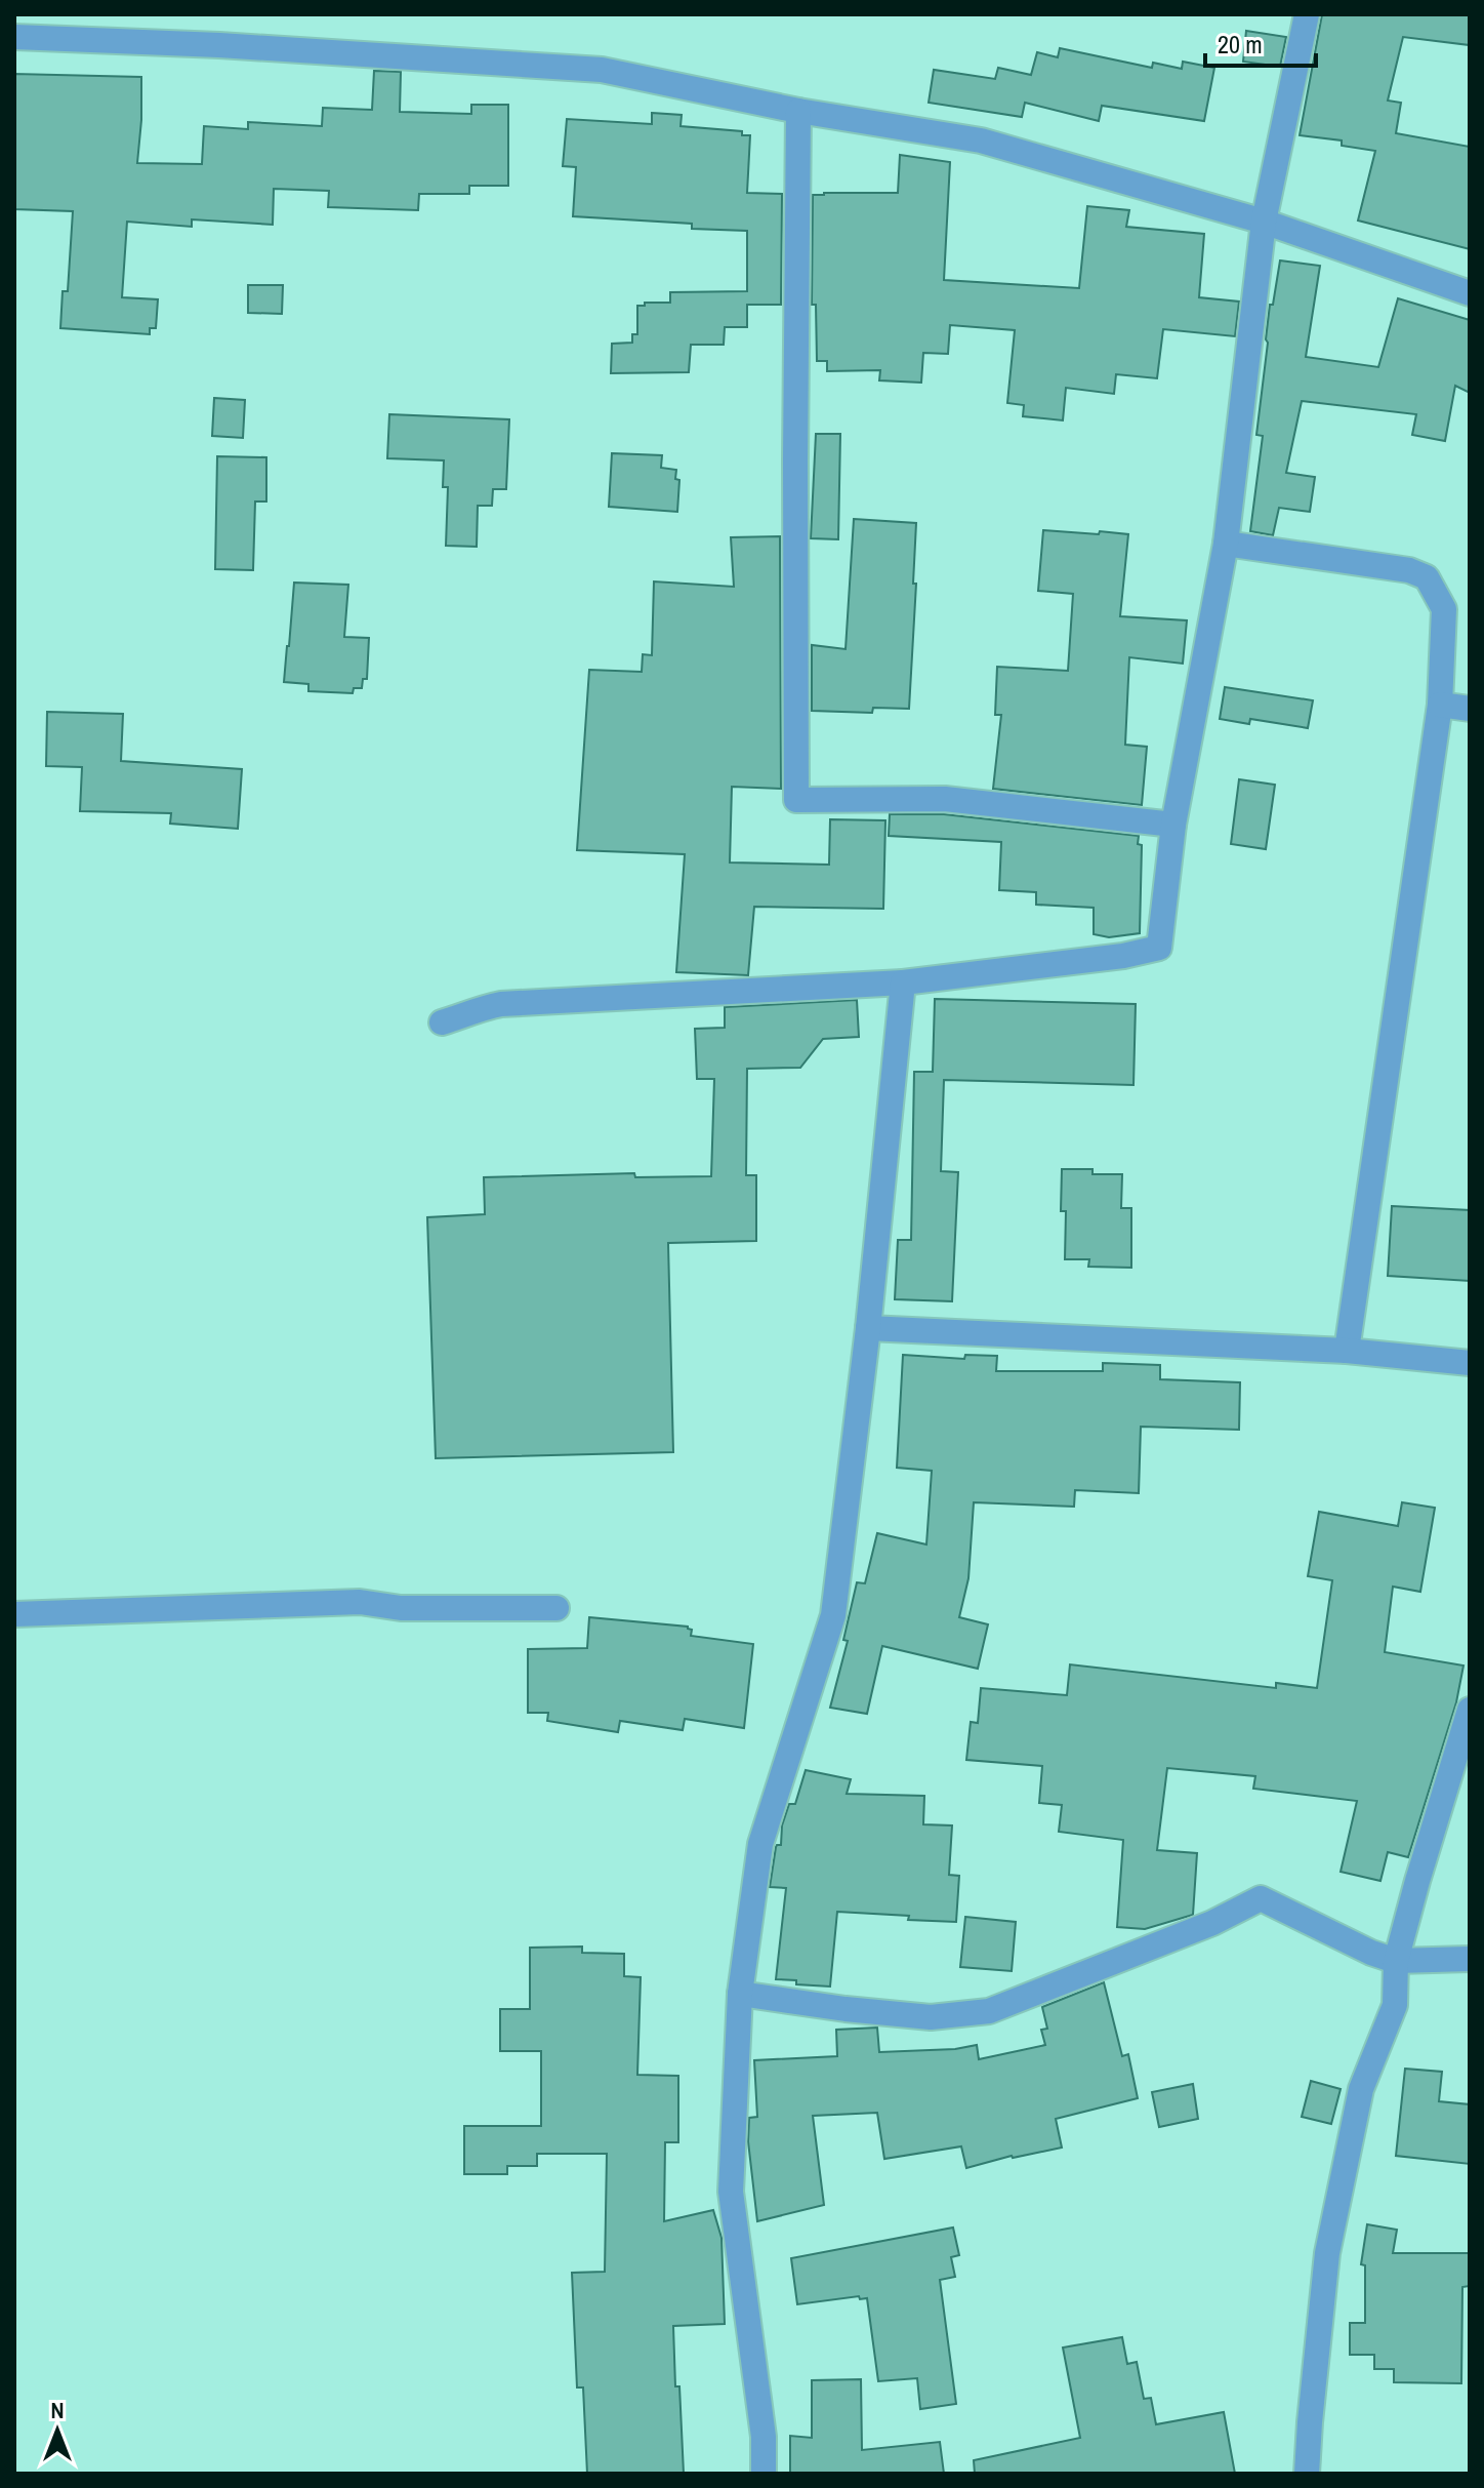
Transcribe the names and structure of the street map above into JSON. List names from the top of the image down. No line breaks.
{"scale_bar":"20 m","north":"top"}
